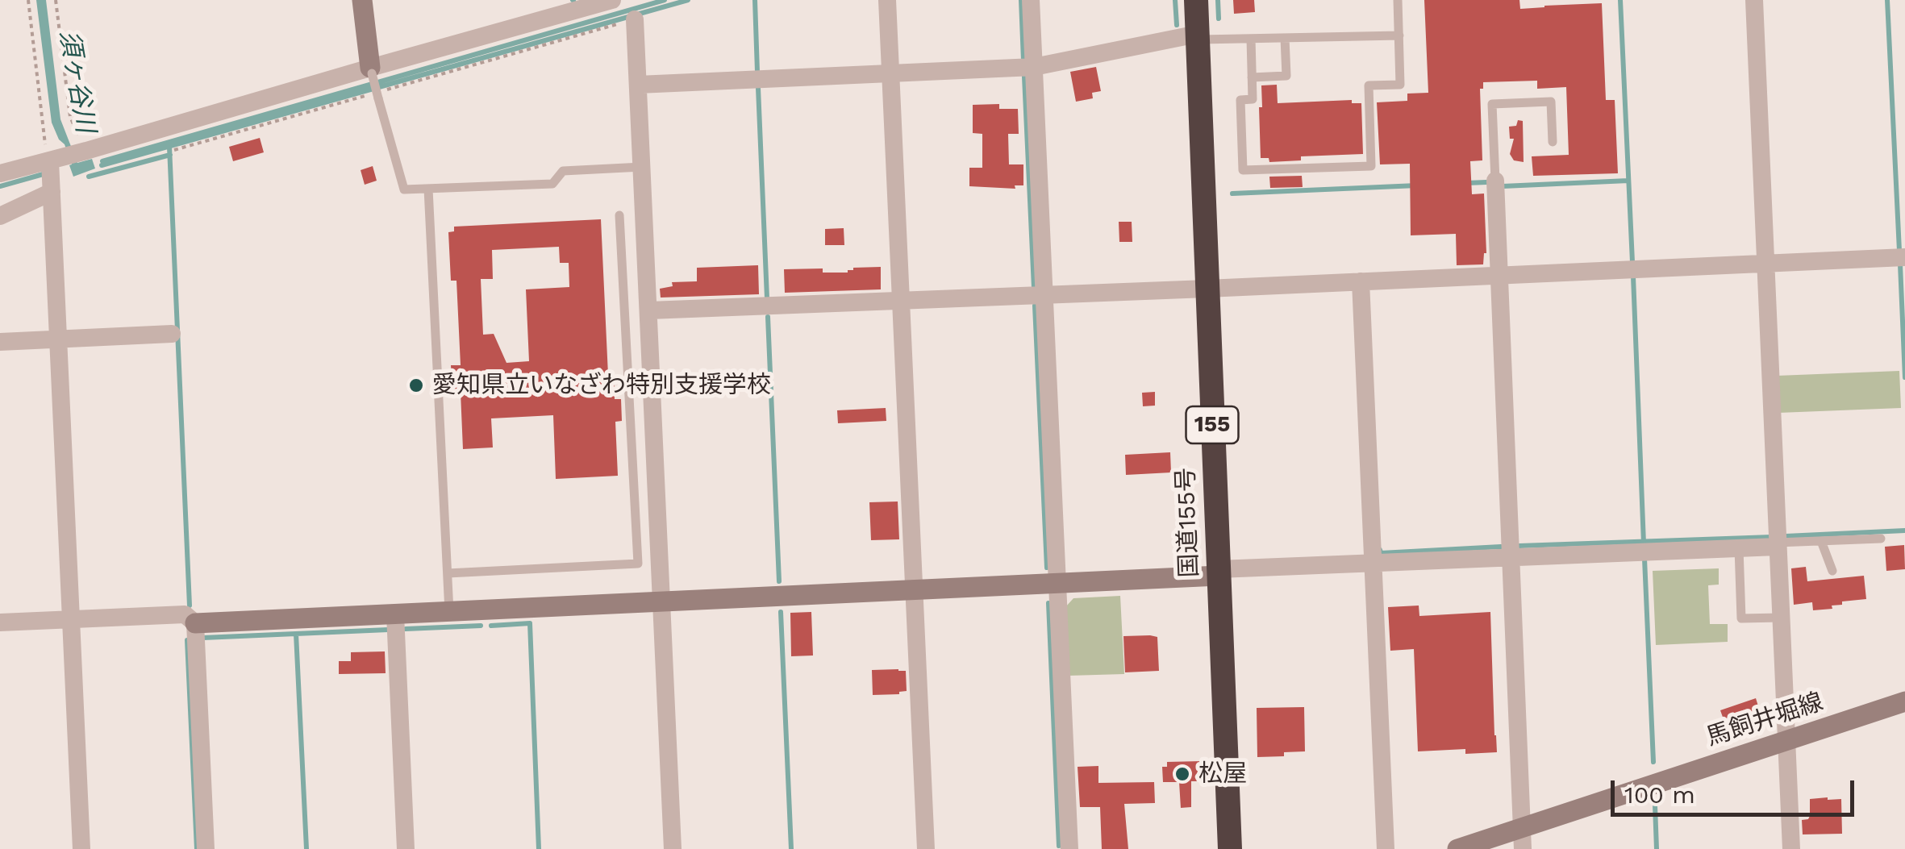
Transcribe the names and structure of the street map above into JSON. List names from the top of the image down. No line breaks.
{"streets":{"highway":["155","国道155号"],"street":["馬飼井堀線"]},"water":["須ヶ谷川"],"places":["愛知県立いなざわ特別支援学校","松屋"],"scale_bar":"100 m"}
